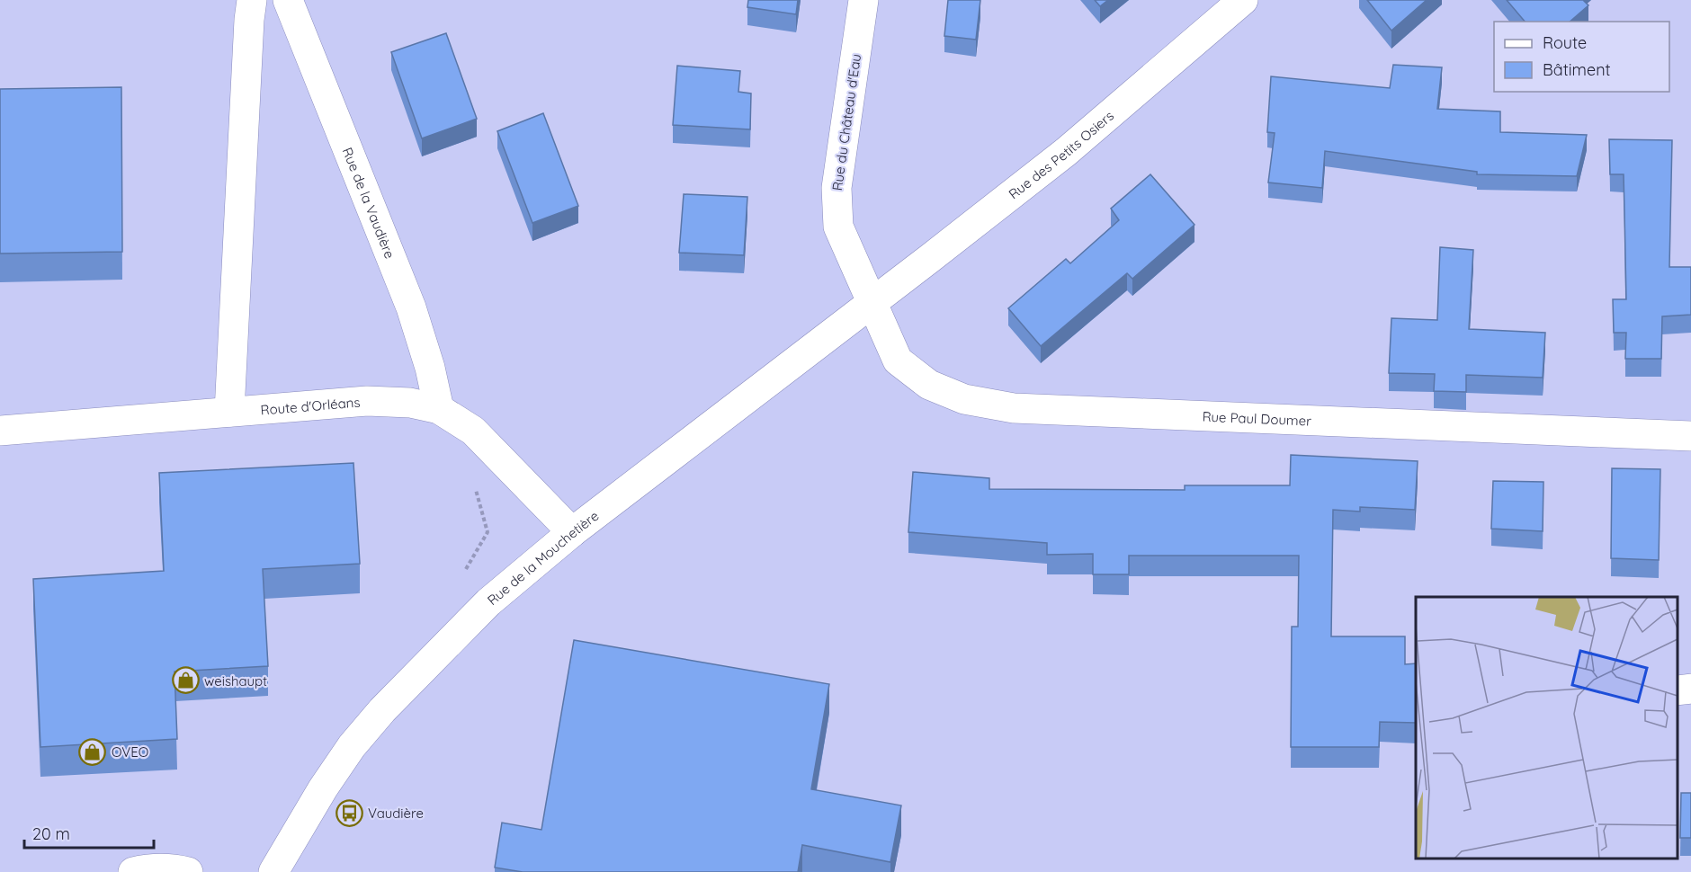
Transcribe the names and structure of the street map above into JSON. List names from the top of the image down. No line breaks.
{"streets":{"street":["Rue du Château d'Eau","Rue des Petits Osiers","Rue de la Vaudière","Route d'Orléans","Rue Paul Doumer","Rue de la Mouchetière"]},"crossings":[["Rue du Château d'Eau","Rue des Petits Osiers"],["Rue du Château d'Eau","Rue Paul Doumer"],["Rue du Château d'Eau","Rue de la Mouchetière"],["Rue des Petits Osiers","Rue Paul Doumer"],["Rue des Petits Osiers","Rue de la Mouchetière"],["Rue de la Vaudière","Route d'Orléans"],["Route d'Orléans","Rue de la Mouchetière"],["Rue Paul Doumer","Rue de la Mouchetière"]],"places":{"shop":["weishaupt","OVEO"],"bus stop":["Vaudière"]},"legend":["Route","Bâtiment"],"scale_bar":"20 m"}
